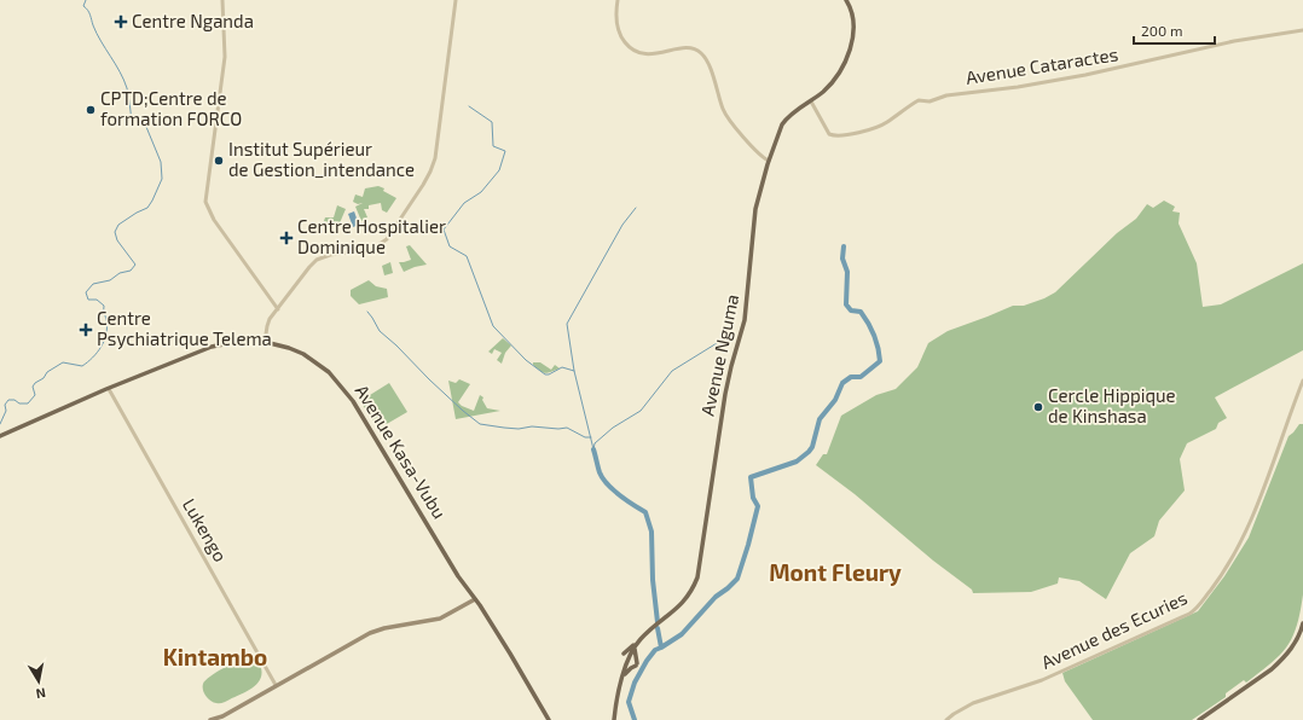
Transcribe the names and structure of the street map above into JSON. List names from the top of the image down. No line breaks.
{"streets":{"main road":["Avenue Nguma","Avenue Kasa-Vubu"],"street":["Avenue Cataractes","Lukengo","Avenue des Ecuries"]},"crossings":[["Avenue Cataractes","Avenue Nguma"],["Avenue Kasa-Vubu","Lukengo"]],"districts":["Mont Fleury","Kintambo"],"places":{"health":["Centre Nganda","Centre Hospitalier Dominique","Centre Psychiatrique Telema"],"other":["CPTD;Centre de formation FORCO","Institut Supérieur de Gestion_intendance","Cercle Hippique de Kinshasa"]},"scale_bar":"200 m","north":"bottom"}
